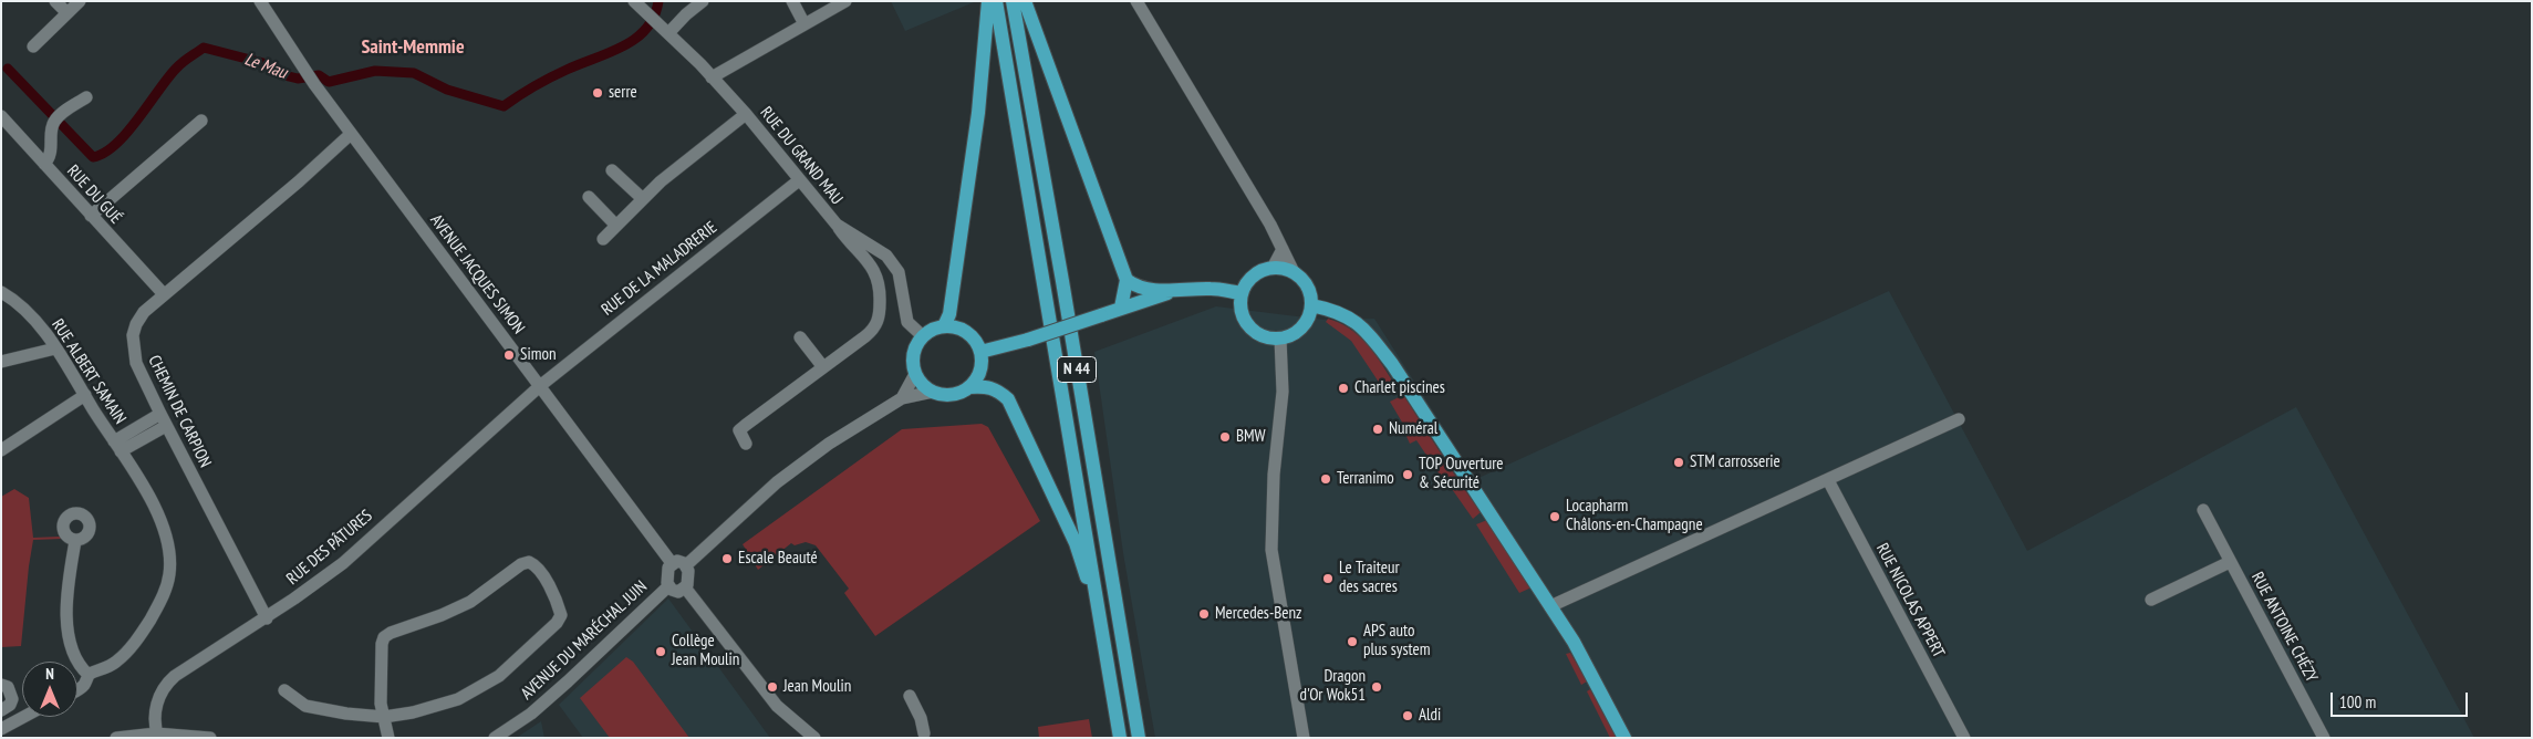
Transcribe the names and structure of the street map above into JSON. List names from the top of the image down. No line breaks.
{"streets":{"main road":["N 44"],"street":["RUE DU GRAND MAU","RUE DU GUÉ","RUE DE LA MALADRERIE","AVENUE JACQUES SIMON","RUE ALBERT SAMAIN","CHEMIN DE CARPION","RUE DES PÂTURES","RUE NICOLAS APPERT","RUE ANTOINE CHÉZY","AVENUE DU MARÉCHAL JUIN"]},"crossings":[["RUE DU GRAND MAU","RUE DE LA MALADRERIE"],["RUE DU GUÉ","CHEMIN DE CARPION"],["RUE DE LA MALADRERIE","AVENUE JACQUES SIMON"],["RUE DE LA MALADRERIE","RUE DES PÂTURES"],["AVENUE JACQUES SIMON","CHEMIN DE CARPION"],["AVENUE JACQUES SIMON","RUE DES PÂTURES"],["AVENUE JACQUES SIMON","AVENUE DU MARÉCHAL JUIN"],["CHEMIN DE CARPION","RUE DES PÂTURES"]],"districts":["Saint-Memmie"],"water":["Le Mau"],"places":["serre","Simon","Charlet piscines","Numéral","BMW","STM carrosserie","TOP Ouverture & Sécurité","Terranimo","Locapharm Châlons-en-Champagne","Escale Beauté","Le Traiteur des sacres","Mercedes-Benz","APS auto plus system","Collège Jean Moulin","Jean Moulin","Dragon d'Or Wok51","Aldi"],"scale_bar":"100 m","north":"top"}
